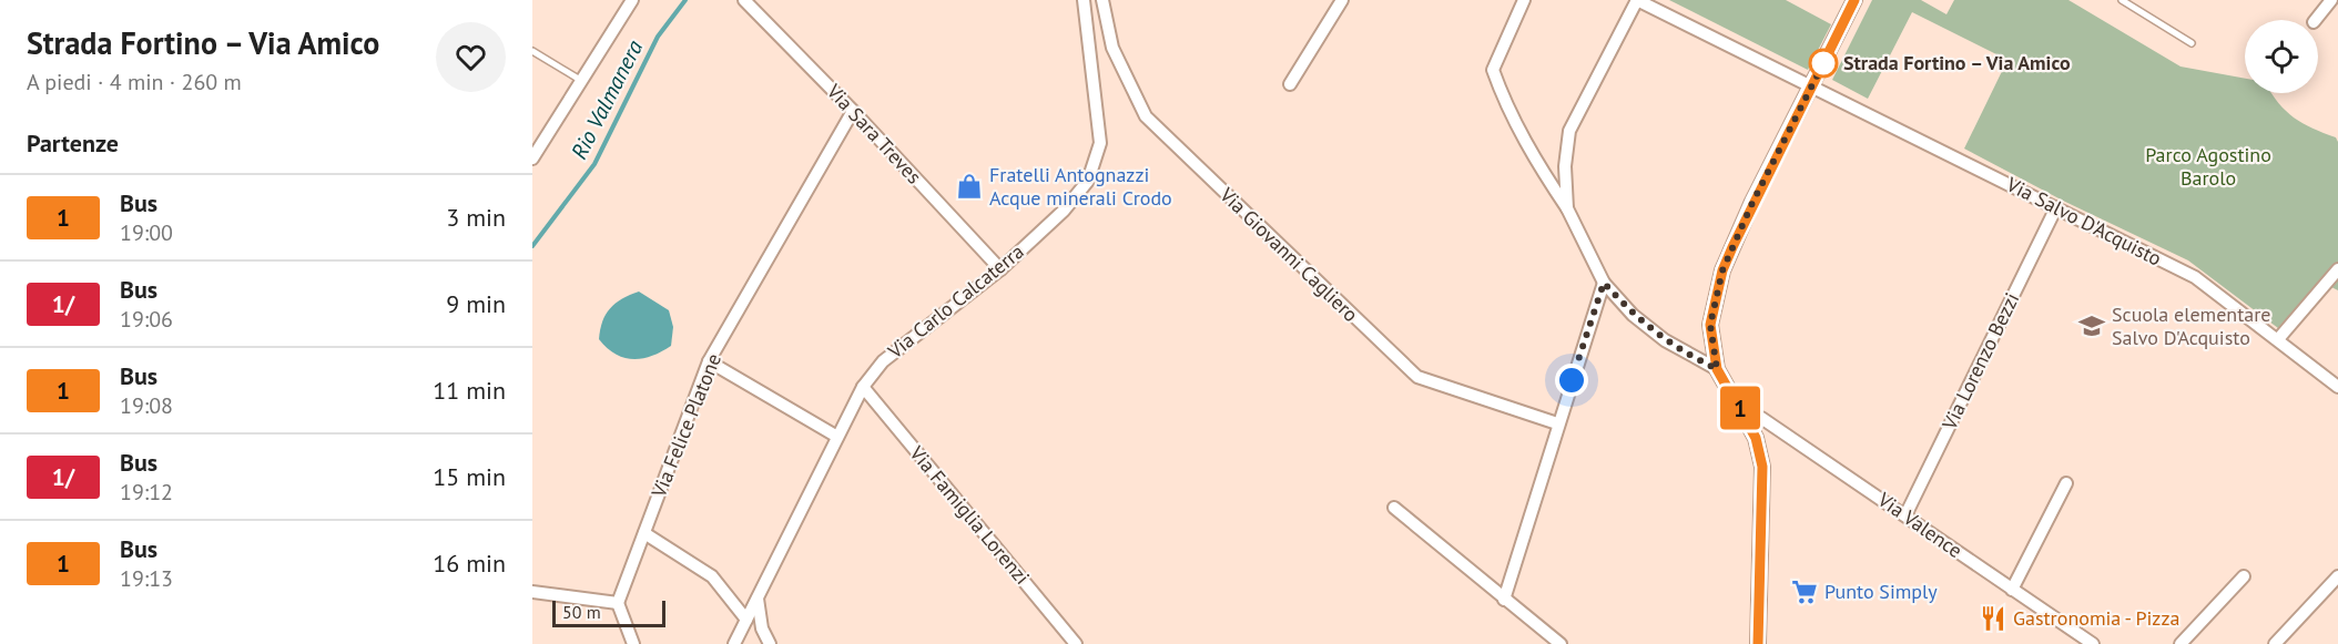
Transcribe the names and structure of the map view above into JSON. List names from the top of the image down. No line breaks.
{"streets":{"street":["Via Sara Treves","Via Salvo D'Acquisto","Via Giovanni Cagliero","Via Carlo Calcaterra","Via Lorenzo Bezzi","Via Felice Platone","Via Famiglia Lorenzi","Via Valence"]},"crossings":[["Via Sara Treves","Via Carlo Calcaterra"],["Via Sara Treves","Via Felice Platone"],["Via Salvo D'Acquisto","Via Lorenzo Bezzi"],["Via Carlo Calcaterra","Via Famiglia Lorenzi"],["Via Lorenzo Bezzi","Via Valence"]],"water":["Rio Valmanera"],"parks":["Parco Agostino Barolo"],"places":{"other":["Strada Fortino – Via Amico"],"shop":["Fratelli Antognazzi Acque minerali Crodo"],"school or university":["Scuola elementare Salvo D'Acquisto"],"supermarket":["Punto Simply"],"restaurant":["Gastronomia - Pizza"]},"lines":["bus line 1"],"scale_bar":"50 m","page":{"heading":[["Strada Fortino – Via Amico","A piedi · 4 min · 260 m"],"Partenze"],"on_map":"1","list":[{"mark":"1","name":"Bus","note":"19:00","value":"3 min"},{"mark":"1/","name":"Bus","note":"19:06","value":"9 min"},{"mark":"1","name":"Bus","note":"19:08","value":"11 min"},{"mark":"1/","name":"Bus","note":"19:12","value":"15 min"},{"mark":"1","name":"Bus","note":"19:13","value":"16 min"}],"scale":"50 m"}}
